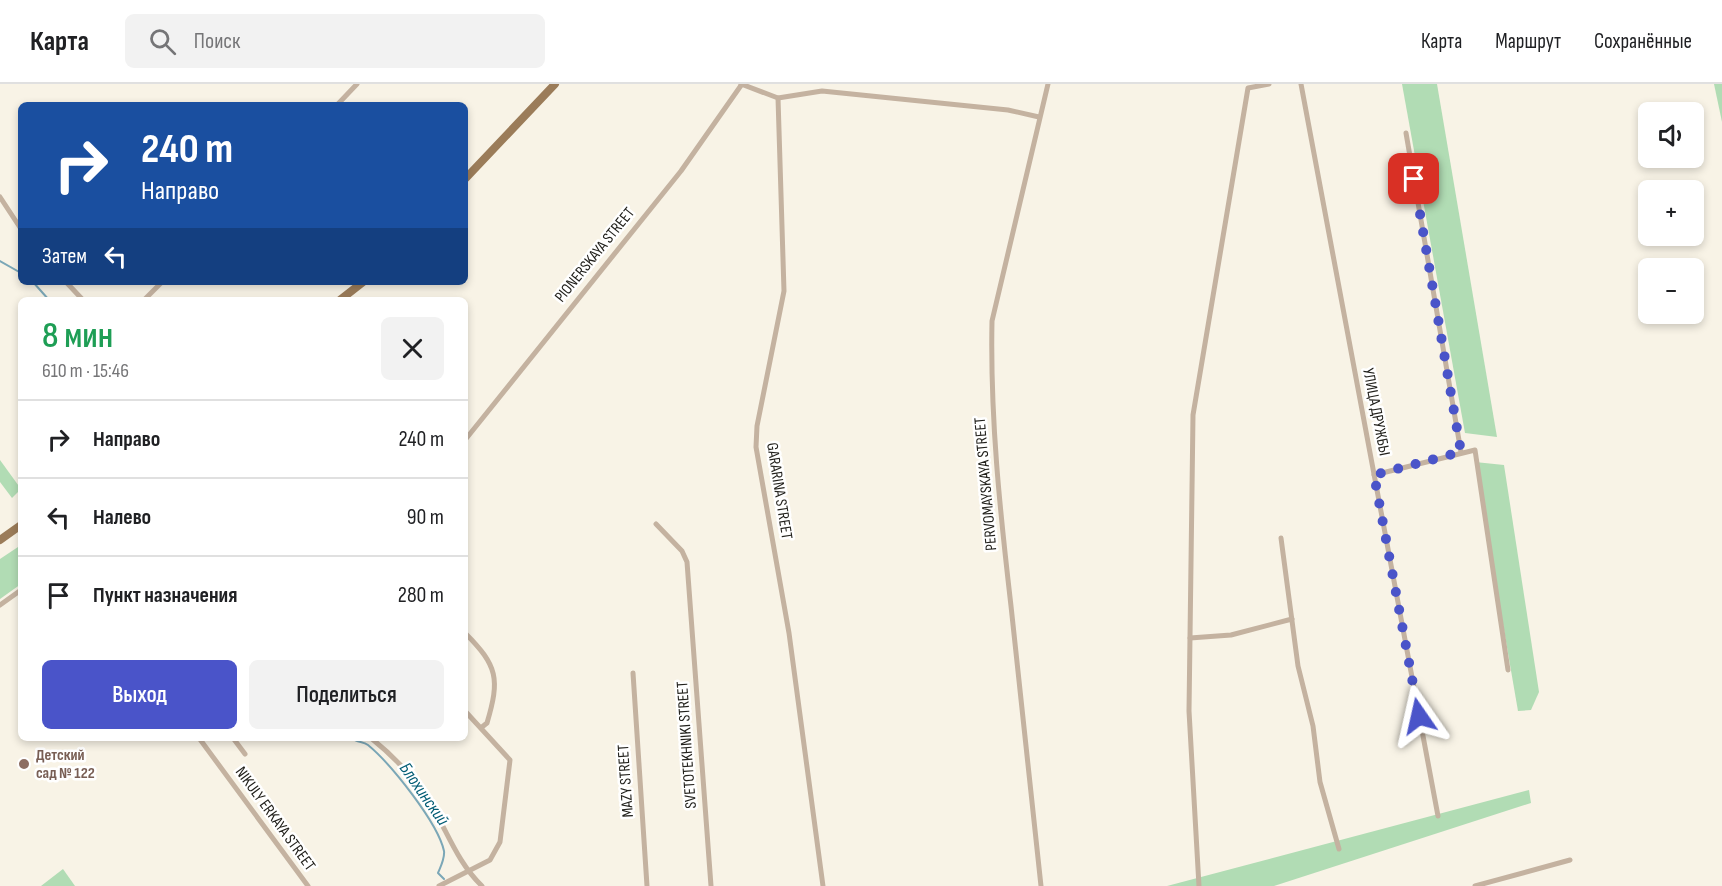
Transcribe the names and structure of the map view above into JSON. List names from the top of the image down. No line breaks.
{"streets":{"street":["PIONERSKAYA STREET","УЛИЦА ДРУЖБЫ","PERVOMAYSKAYA STREET","GARARINA STREET","SVETOTEKHNIKI STREET","MAZY STREET","NIKULY ERKAYA STREET"]},"water":["Блохинский"],"places":["Детский сад № 122"],"page":{"header":"Карта","search":"Поиск","nav":["Карта","Маршрут","Сохранённые"],"map_buttons":["+","−"],"turn":["240 m","Направо"],"then":"Затем","heading":["8 мин","610 m · 15:46"],"list":[{"name":"Направо","value":"240 m"},{"name":"Налево","value":"90 m"},{"name":"Пункт назначения","value":"280 m"}],"buttons":["Выход","Поделиться"]}}
